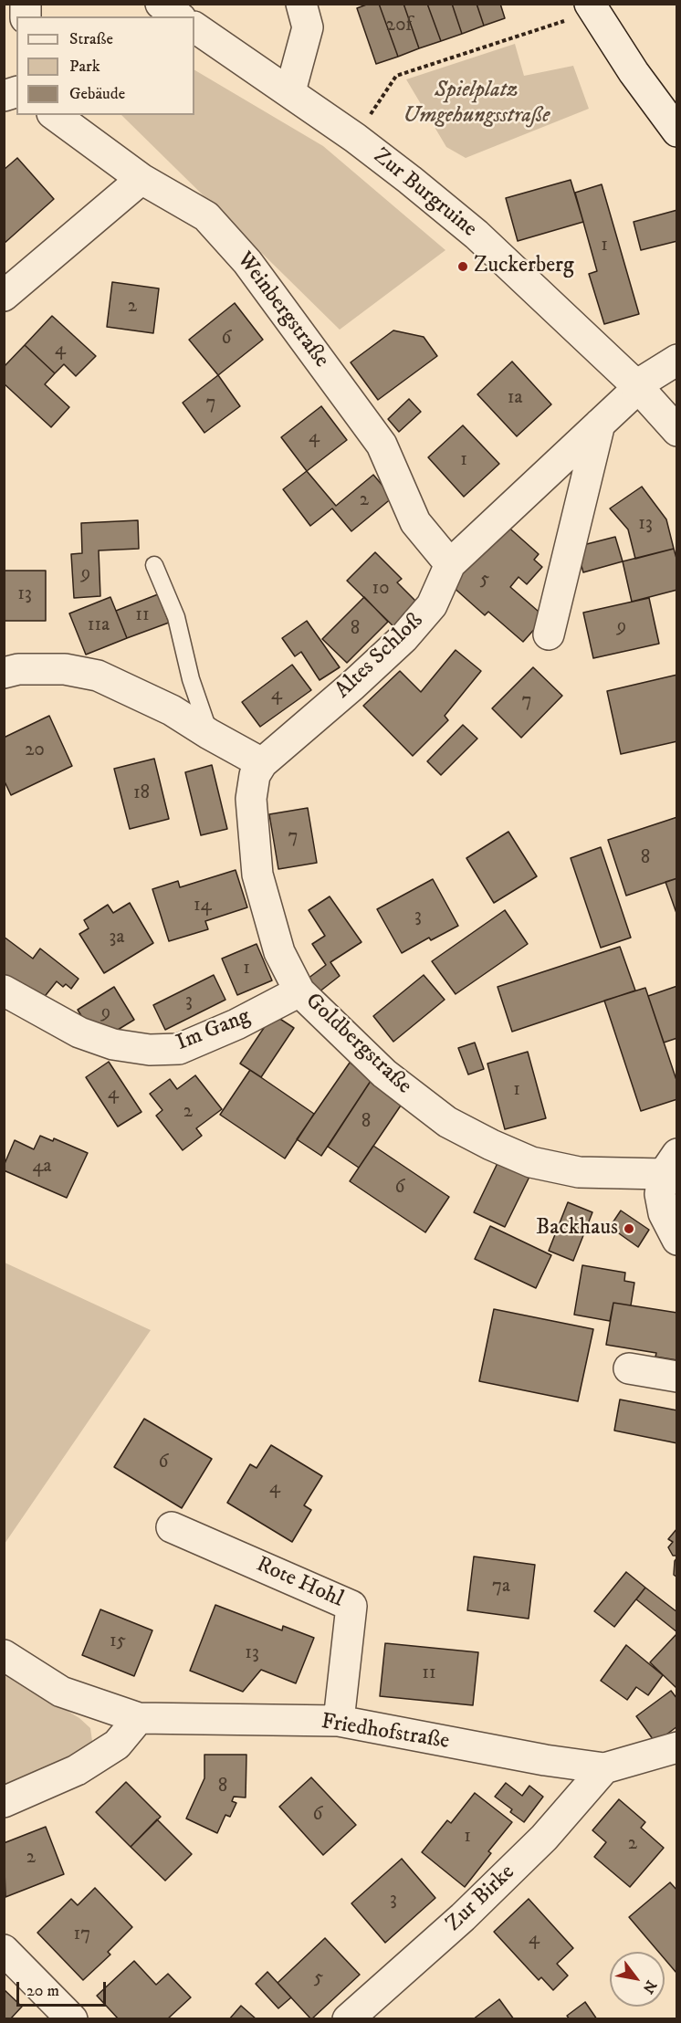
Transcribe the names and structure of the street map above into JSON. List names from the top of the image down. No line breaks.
{"streets":{"street":["Zur Burgruine","Weinbergstraße","Altes Schloß","Im Gang","Goldbergstraße","Rote Hohl","Friedhofstraße","Zur Birke"]},"crossings":[["Zur Burgruine","Altes Schloß"],["Weinbergstraße","Altes Schloß"],["Altes Schloß","Goldbergstraße"],["Im Gang","Goldbergstraße"],["Rote Hohl","Friedhofstraße"],["Friedhofstraße","Zur Birke"]],"parks":["Spielplatz Umgehungsstraße"],"places":["Zuckerberg","Backhaus"],"house_numbers":["20f","1","2","6","4","1a","7","4","1","2","13","9","5","10","13","11","11a","9","8","4","7","20","18","7","8","14","3","3a","1","3","9","1","4","2","8","4a","6","6","4","7a","15","13","11","8","6","1","2","2","3","17","4","5"],"legend":["Straße","Park","Gebäude"],"scale_bar":"20 m","north":"bottom right"}
